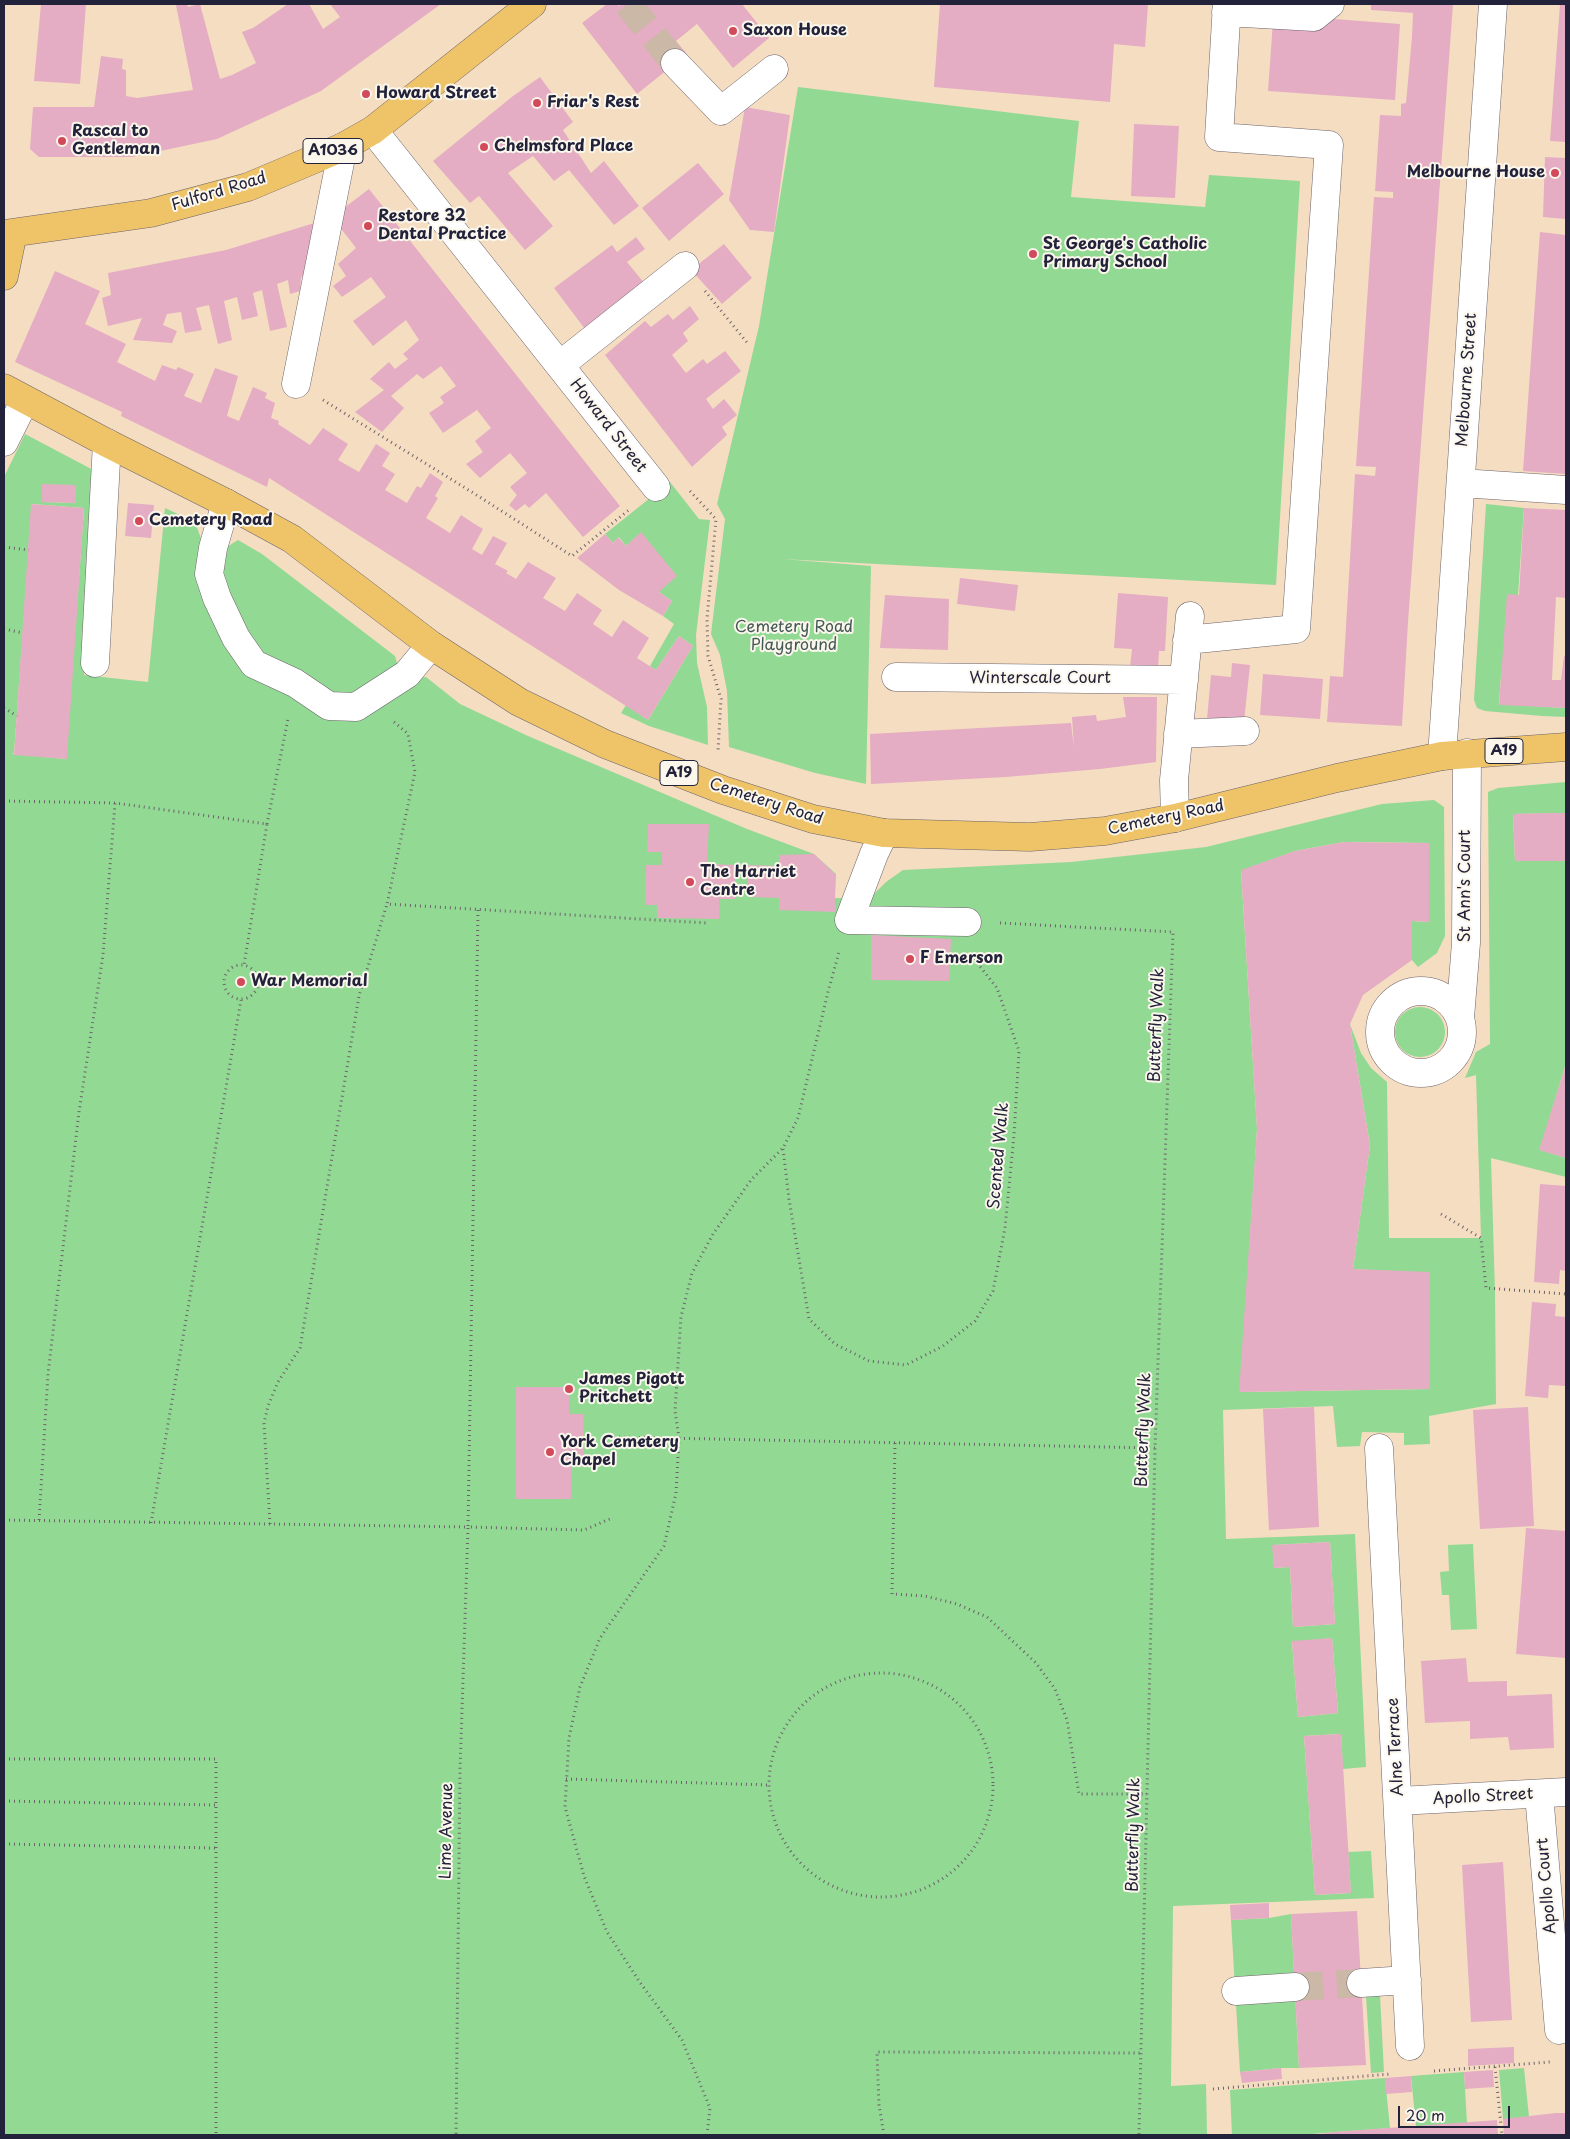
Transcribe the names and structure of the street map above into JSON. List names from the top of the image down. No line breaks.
{"streets":{"main road":["A1036","Fulford Road","A19","Cemetery Road"],"street":["Melbourne Street","Howard Street","Winterscale Court","St Ann's Court","Alne Terrace","Apollo Street","Apollo Court"],"path":["Butterfly Walk","Scented Walk","Lime Avenue"]},"crossings":[["Fulford Road","Howard Street"],["Melbourne Street","Cemetery Road"],["Melbourne Street","St Ann's Court"],["Cemetery Road","St Ann's Court"],["Butterfly Walk","Scented Walk"],["Alne Terrace","Apollo Street"],["Apollo Street","Apollo Court"]],"parks":["Cemetery Road Playground"],"places":["Saxon House","Howard Street","Friar's Rest","Rascal to Gentleman","Chelmsford Place","Melbourne House","Restore 32 Dental Practice","St George's Catholic Primary School","Cemetery Road","The Harriet Centre","F Emerson","War Memorial","James Pigott Pritchett","York Cemetery Chapel"],"scale_bar":"20 m"}
